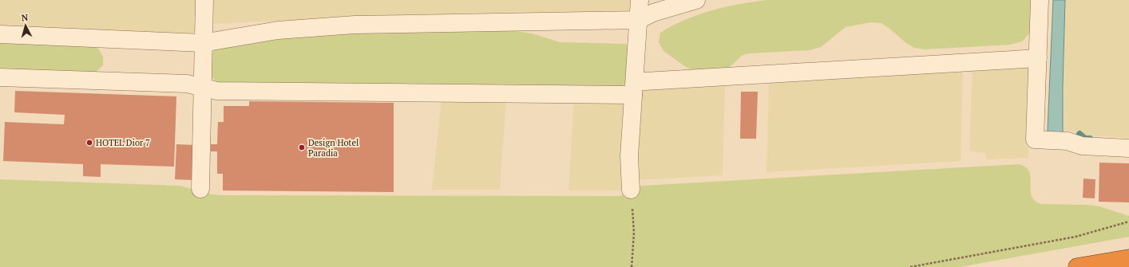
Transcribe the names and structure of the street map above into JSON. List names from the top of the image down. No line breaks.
{"places":["HOTEL Dior 7","Design Hotel Paradia"],"north":"top"}
